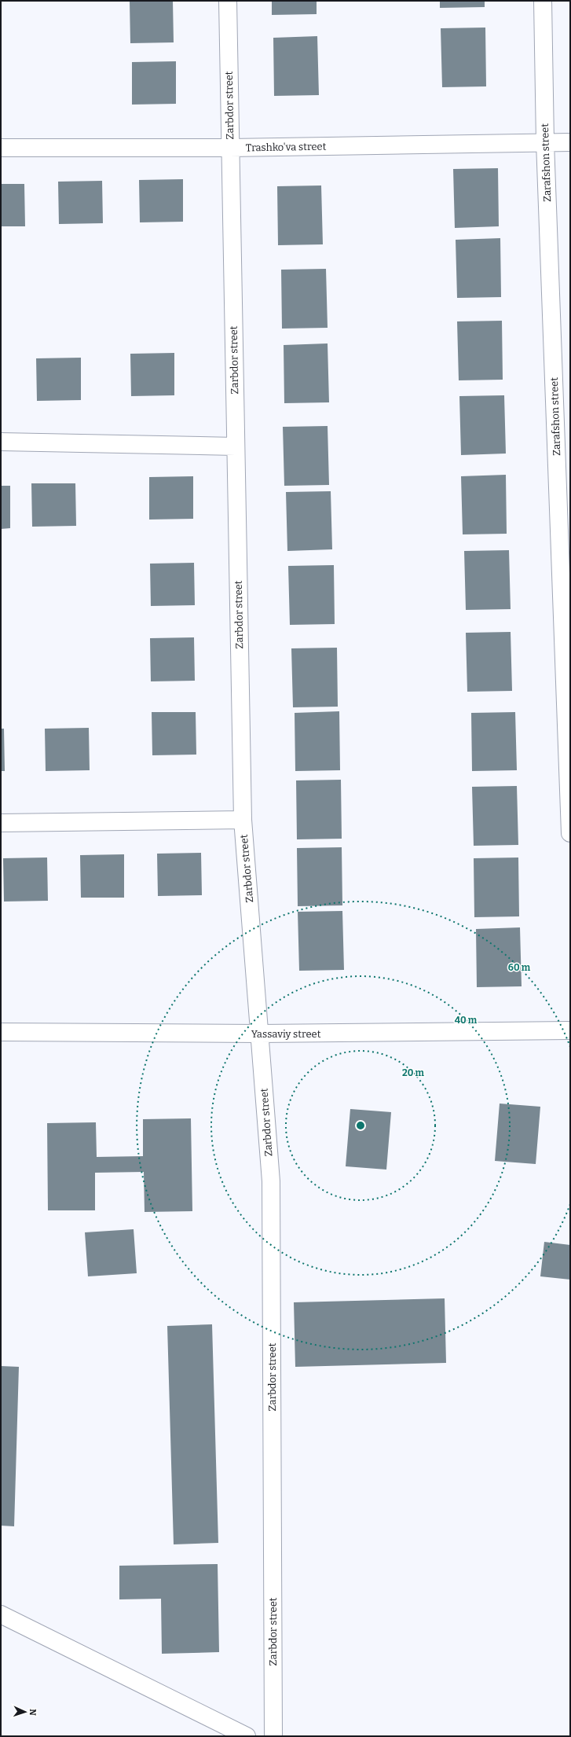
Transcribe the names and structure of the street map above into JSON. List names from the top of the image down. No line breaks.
{"streets":{"street":["Zarbdor street","Trashko'va street","Zarafshon street","Yassaviy street"]},"crossings":[["Zarbdor street","Trashko'va street"],["Zarbdor street","Yassaviy street"],["Trashko'va street","Zarafshon street"]],"north":"right","rings":["60 m","40 m","20 m"]}
